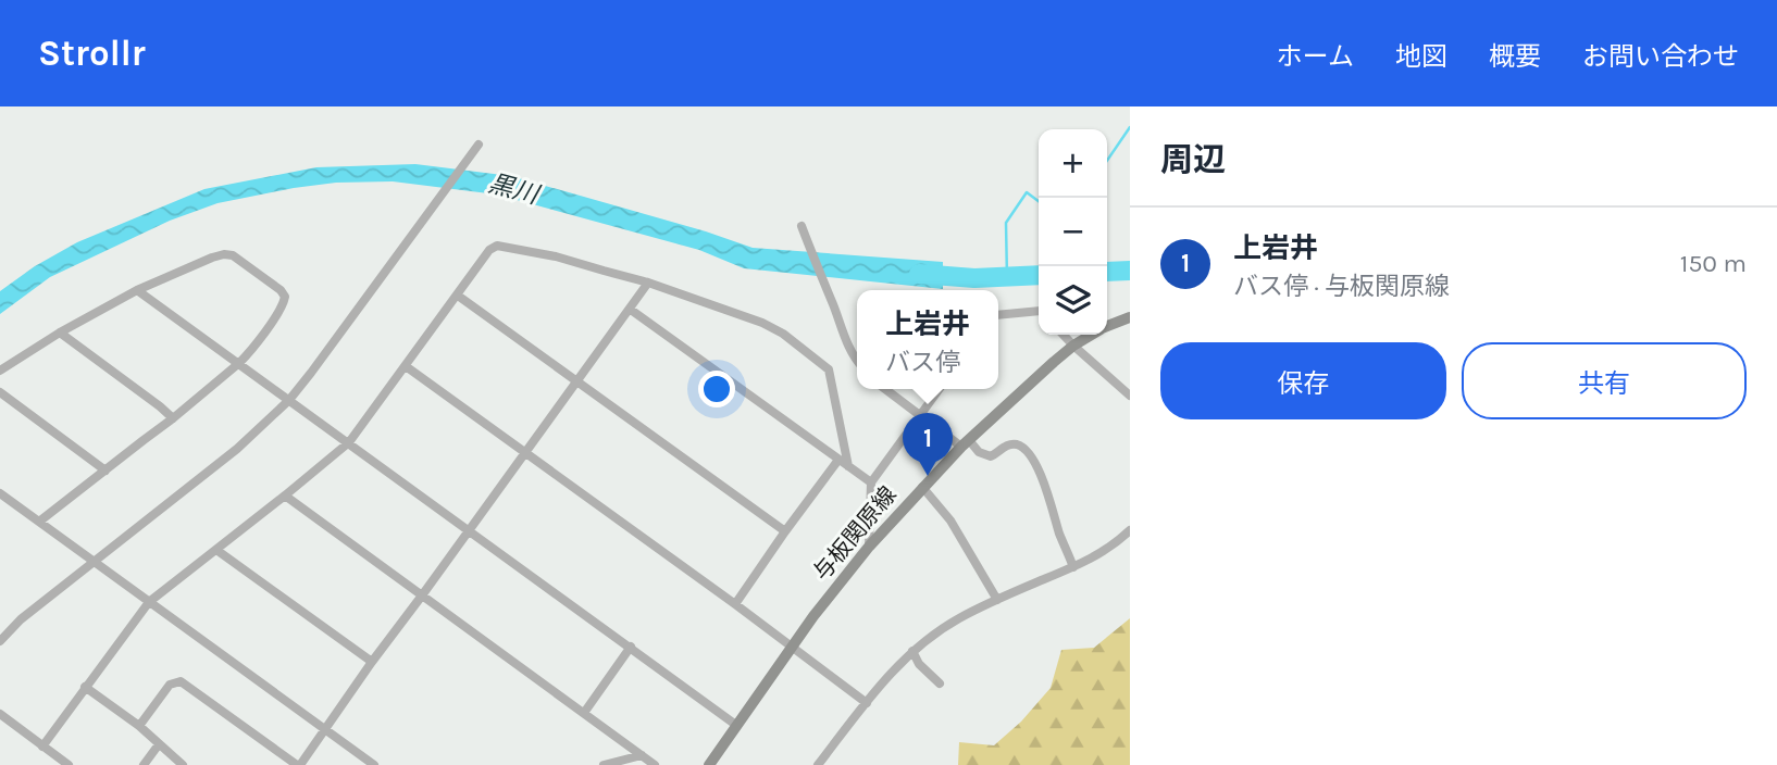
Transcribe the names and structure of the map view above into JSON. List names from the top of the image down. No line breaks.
{"streets":{"main road":["与板関原線"]},"water":["黒川"],"page":{"header":"Strollr","nav":["ホーム","地図","概要","お問い合わせ"],"heading":"周辺","map_buttons":["+","−"],"list":[{"mark":"1","name":"上岩井","note":"バス停 · 与板関原線","value":"150 m"}],"popup":["上岩井","バス停"],"buttons":["保存","共有"],"pins":"1"}}
